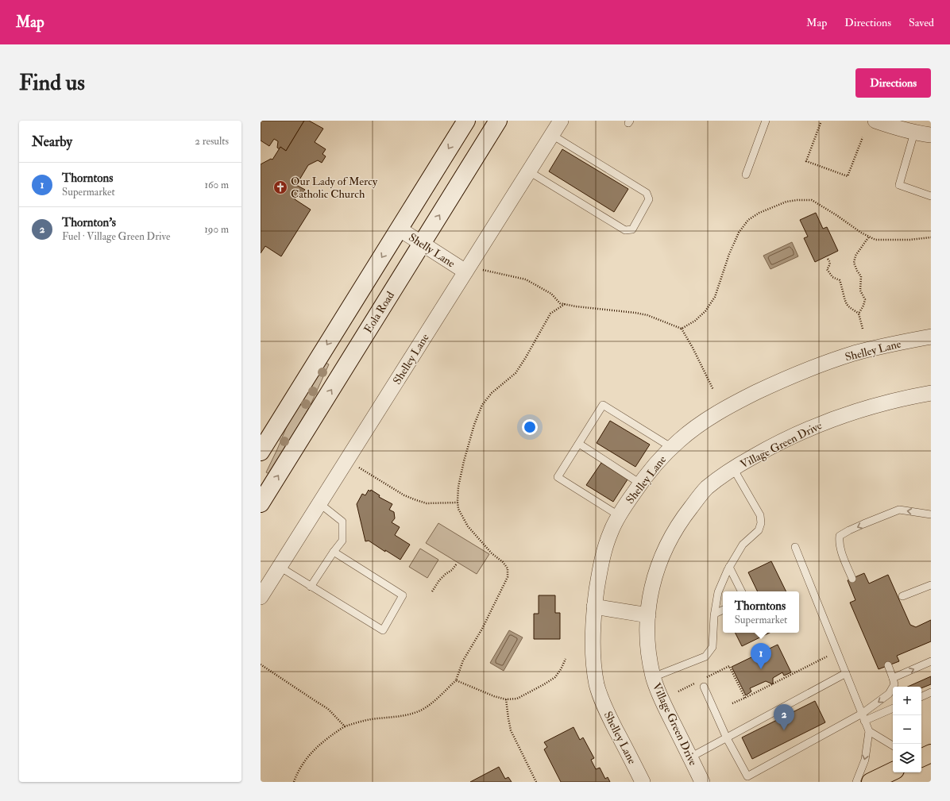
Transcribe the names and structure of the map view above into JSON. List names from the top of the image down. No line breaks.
{"streets":{"main road":["Eola Road"],"street":["Shelly Lane","Shelley Lane","Village Green Drive"]},"crossings":[["Shelly Lane","Eola Road"],["Shelly Lane","Shelley Lane"]],"places":{"church":["Our Lady of Mercy Catholic Church"]},"page":{"header":"Map","nav":["Map","Directions","Saved"],"buttons":"Directions","title":"Find us","heading":["Nearby","2 results"],"list":[{"mark":"1","name":"Thorntons","note":"Supermarket","value":"160 m"},{"mark":"2","name":"Thornton's","note":"Fuel · Village Green Drive","value":"190 m"}],"popup":["Thorntons","Supermarket"],"pins":["1","2"],"map_buttons":["+","−"]}}
